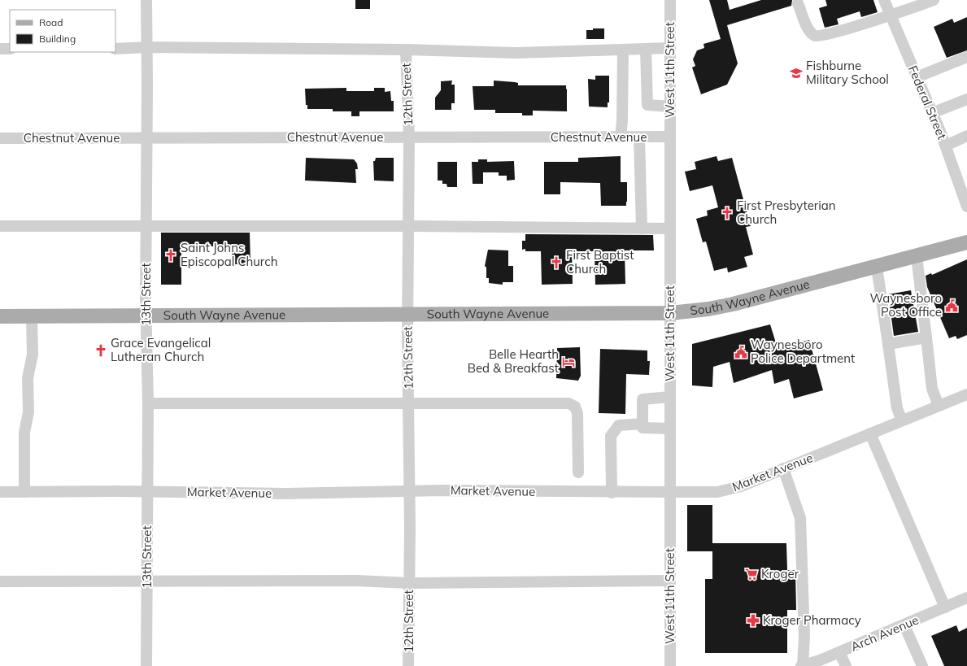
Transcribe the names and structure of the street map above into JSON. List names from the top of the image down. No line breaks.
{"streets":{"main road":["South Wayne Avenue"],"street":["West 11th Street","12th Street","Federal Street","Chestnut Avenue","13th Street","Market Avenue","Arch Avenue"]},"crossings":[["West 11th Street","Chestnut Avenue"],["West 11th Street","South Wayne Avenue"],["West 11th Street","Market Avenue"],["12th Street","Chestnut Avenue"],["12th Street","South Wayne Avenue"],["12th Street","Market Avenue"],["Chestnut Avenue","13th Street"],["13th Street","South Wayne Avenue"],["13th Street","Market Avenue"]],"places":{"school or university":["Fishburne Military School"],"church":["First Presbyterian Church","Saint Johns Episcopal Church","First Baptist Church","Grace Evangelical Lutheran Church"],"public building":["Waynesboro Post Office","Waynesboro Police Department"],"hotel":["Belle Hearth Bed & Breakfast"],"supermarket":["Kroger"],"pharmacy":["Kroger Pharmacy"]},"legend":["Road","Building"]}
